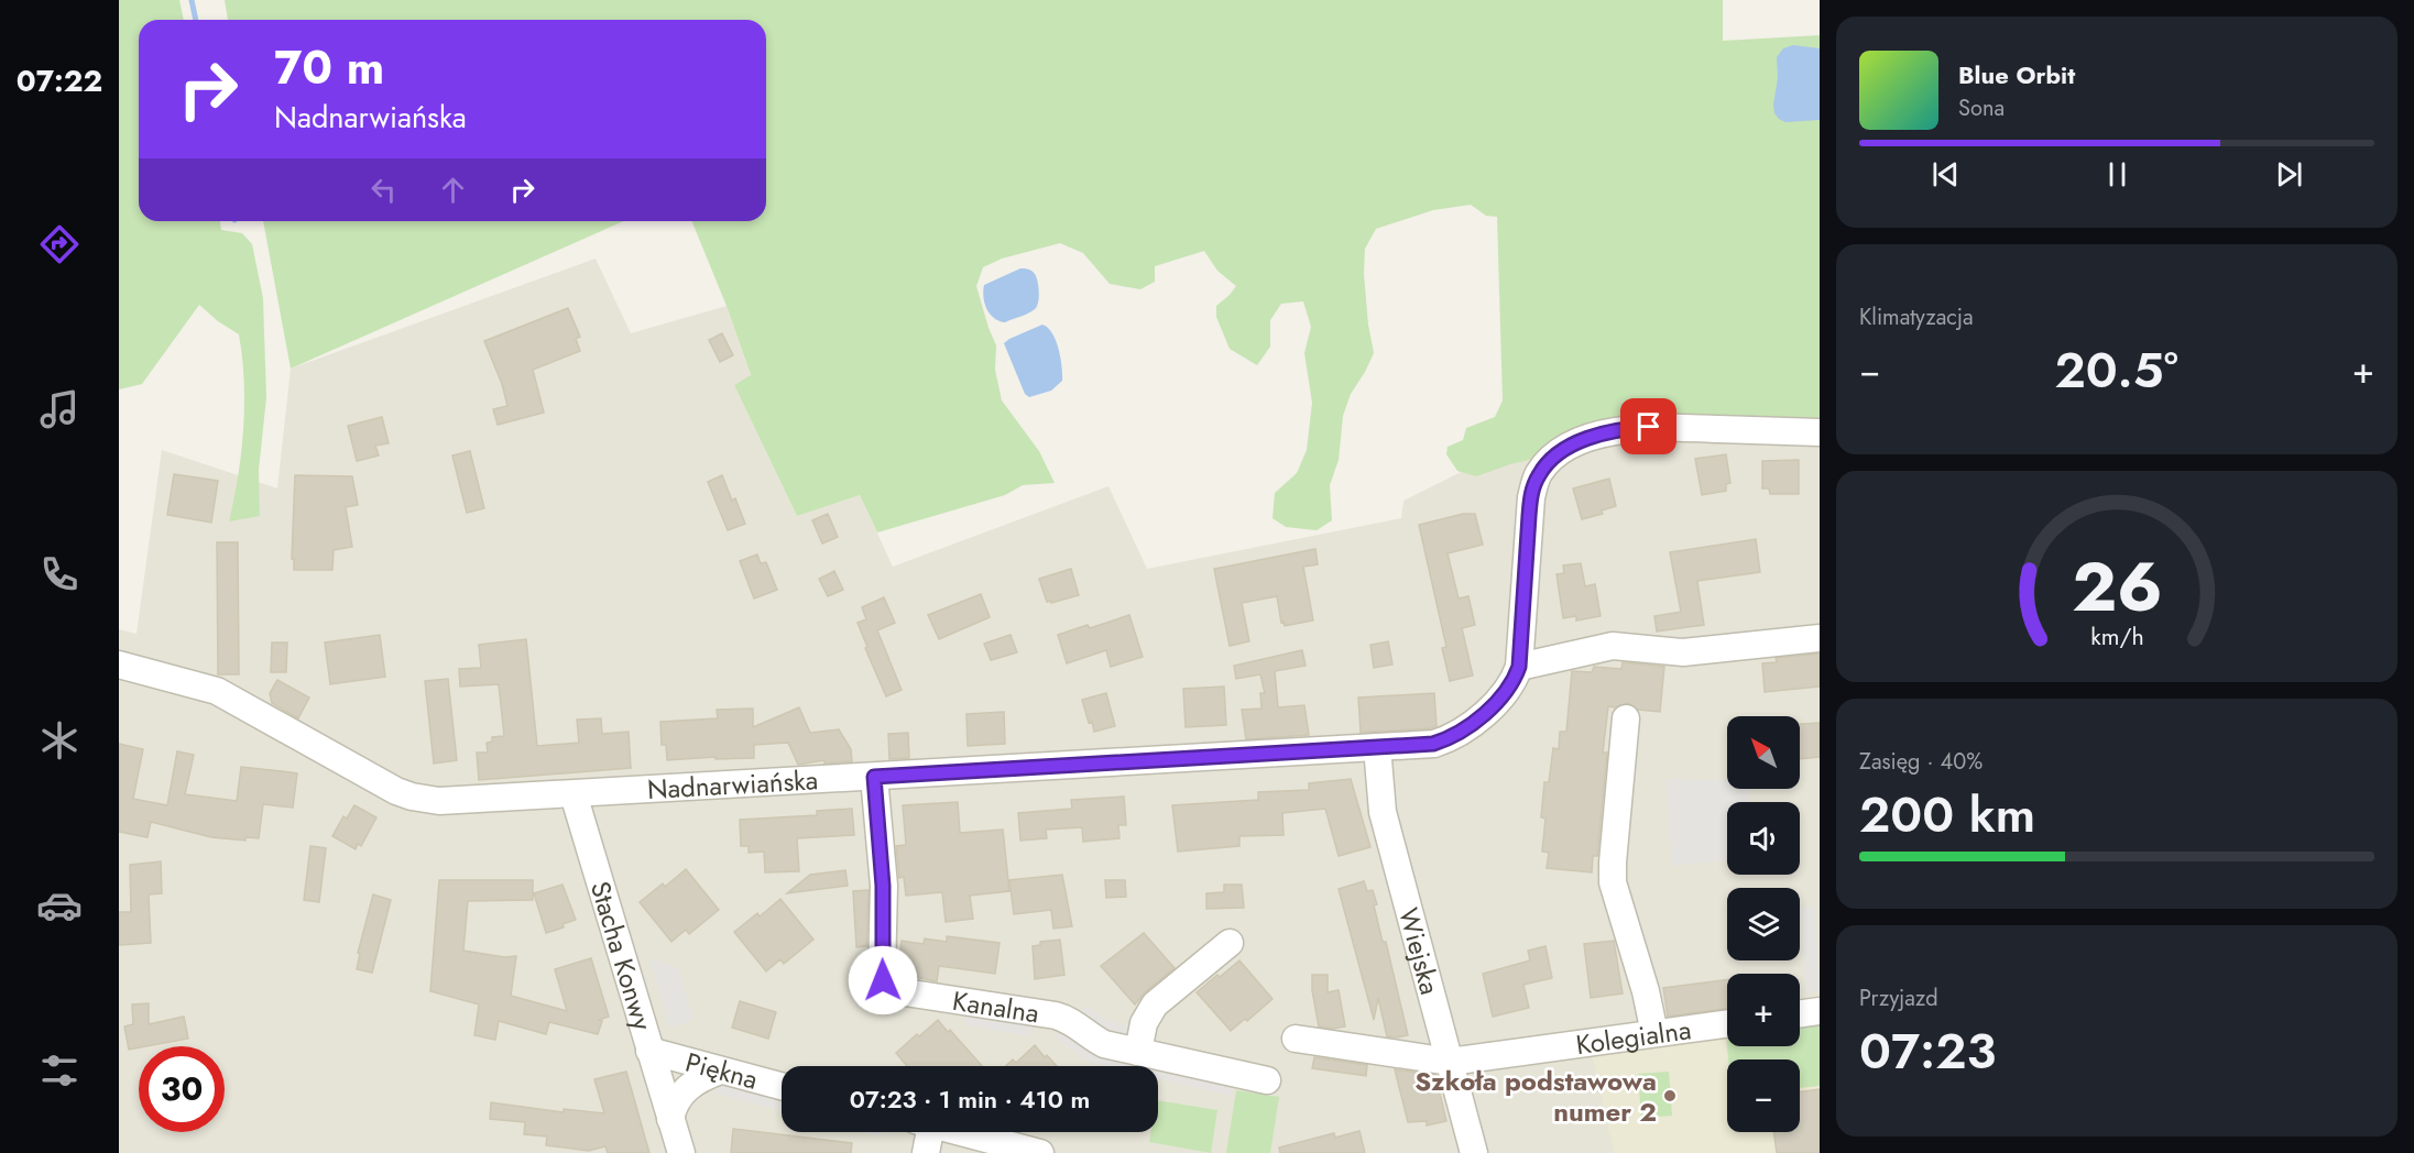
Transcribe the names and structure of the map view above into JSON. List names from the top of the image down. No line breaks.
{"streets":{"street":["Nadnarwiańska","Wiejska","Stacha Konwy","Kanalna","Kolegialna","Piękna"]},"crossings":[["Nadnarwiańska","Wiejska"],["Nadnarwiańska","Stacha Konwy"],["Nadnarwiańska","Kanalna"],["Wiejska","Kolegialna"],["Stacha Konwy","Piękna"]],"places":["Szkoła podstawowa numer 2"],"north":"top left","page":{"tabs":"07:22","turn":["70 m","Nadnarwiańska"],"song":["Blue Orbit","Sona"],"tile":["Klimatyzacja",["Zasięg · 40%","200 km"],["Przyjazd","07:23"]],"heat":["−","20.5°","+"],"map_buttons":["+","−"],"limit":"30","trip":"07:23 · 1 min · 410 m","gauge":["26","km/h"]}}
